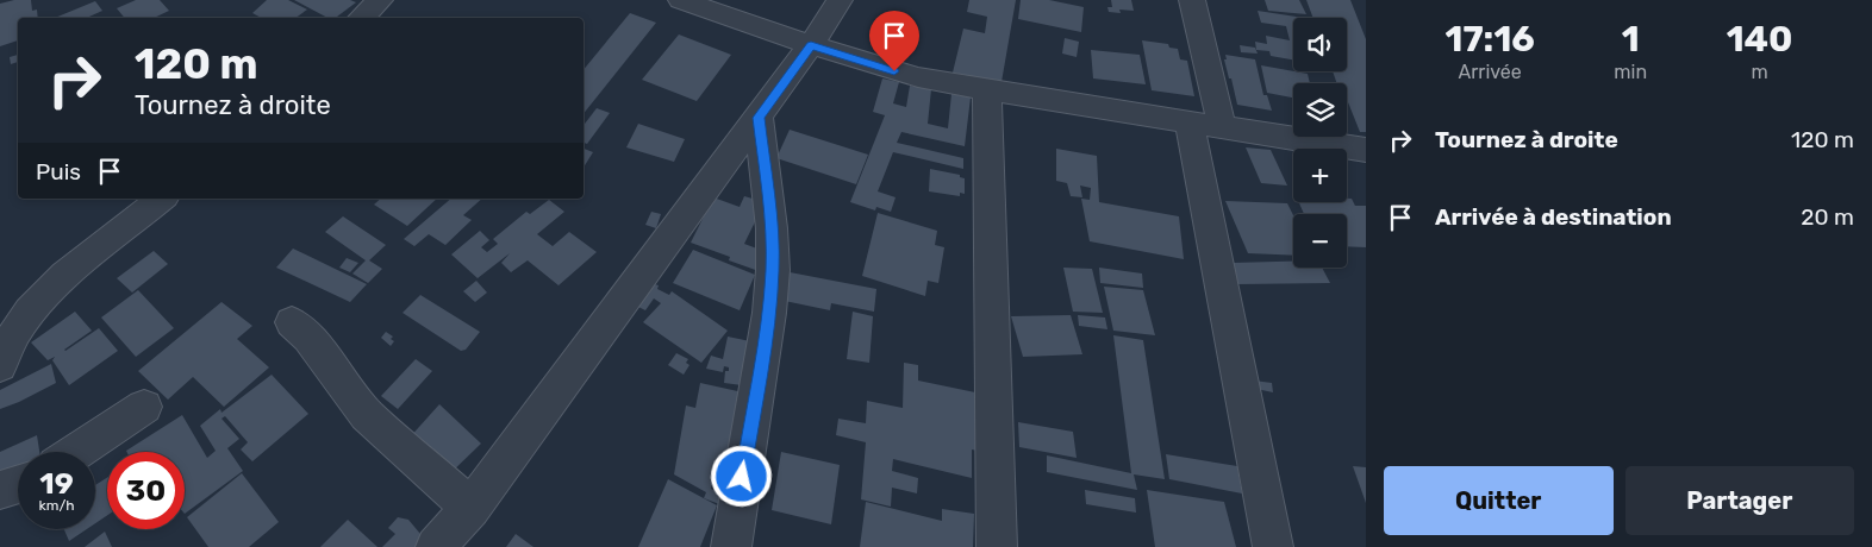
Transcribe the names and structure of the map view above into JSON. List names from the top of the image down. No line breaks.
{"page":{"eta":["17:16","Arrivée","1","min","140","m"],"map_buttons":["+","−"],"turn":["120 m","Tournez à droite"],"list":[{"name":"Tournez à droite","value":"120 m"},{"name":"Arrivée à destination","value":"20 m"}],"then":"Puis","speed":"19 km/h","limit":"30","buttons":["Quitter","Partager"]}}
